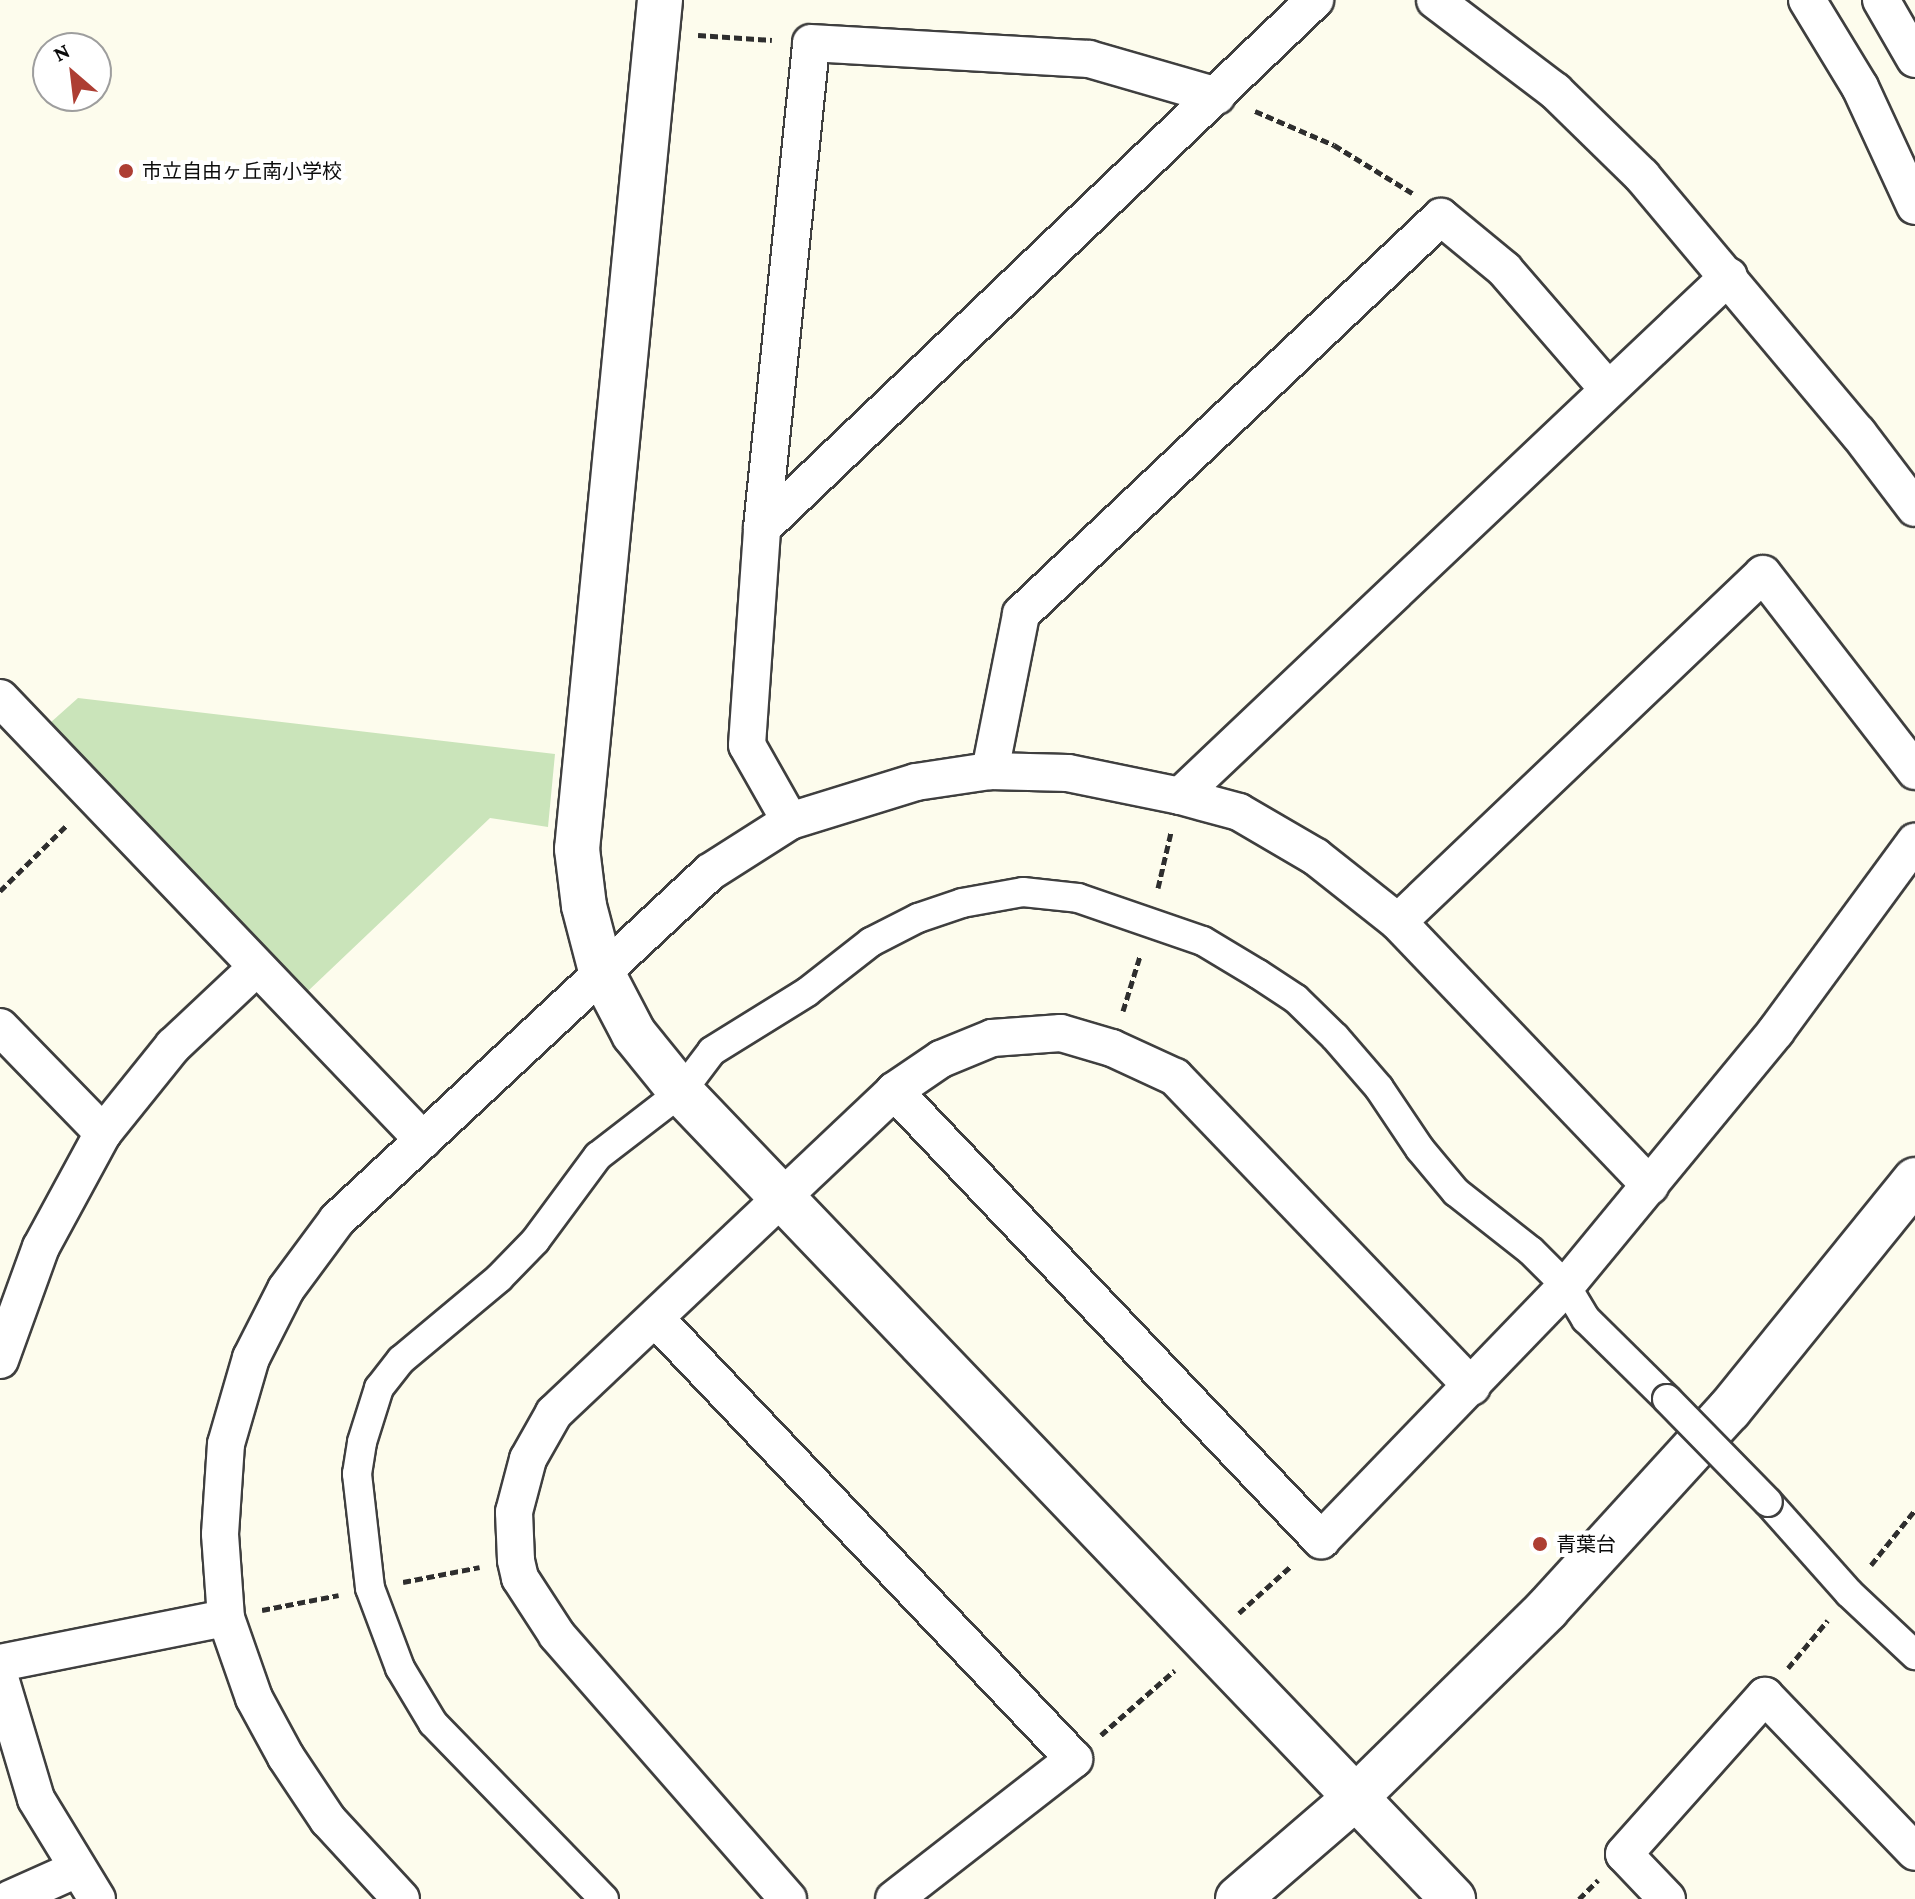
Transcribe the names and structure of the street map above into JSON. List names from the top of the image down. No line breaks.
{"places":["市立自由ヶ丘南小学校","青葉台"],"north":"top left"}
